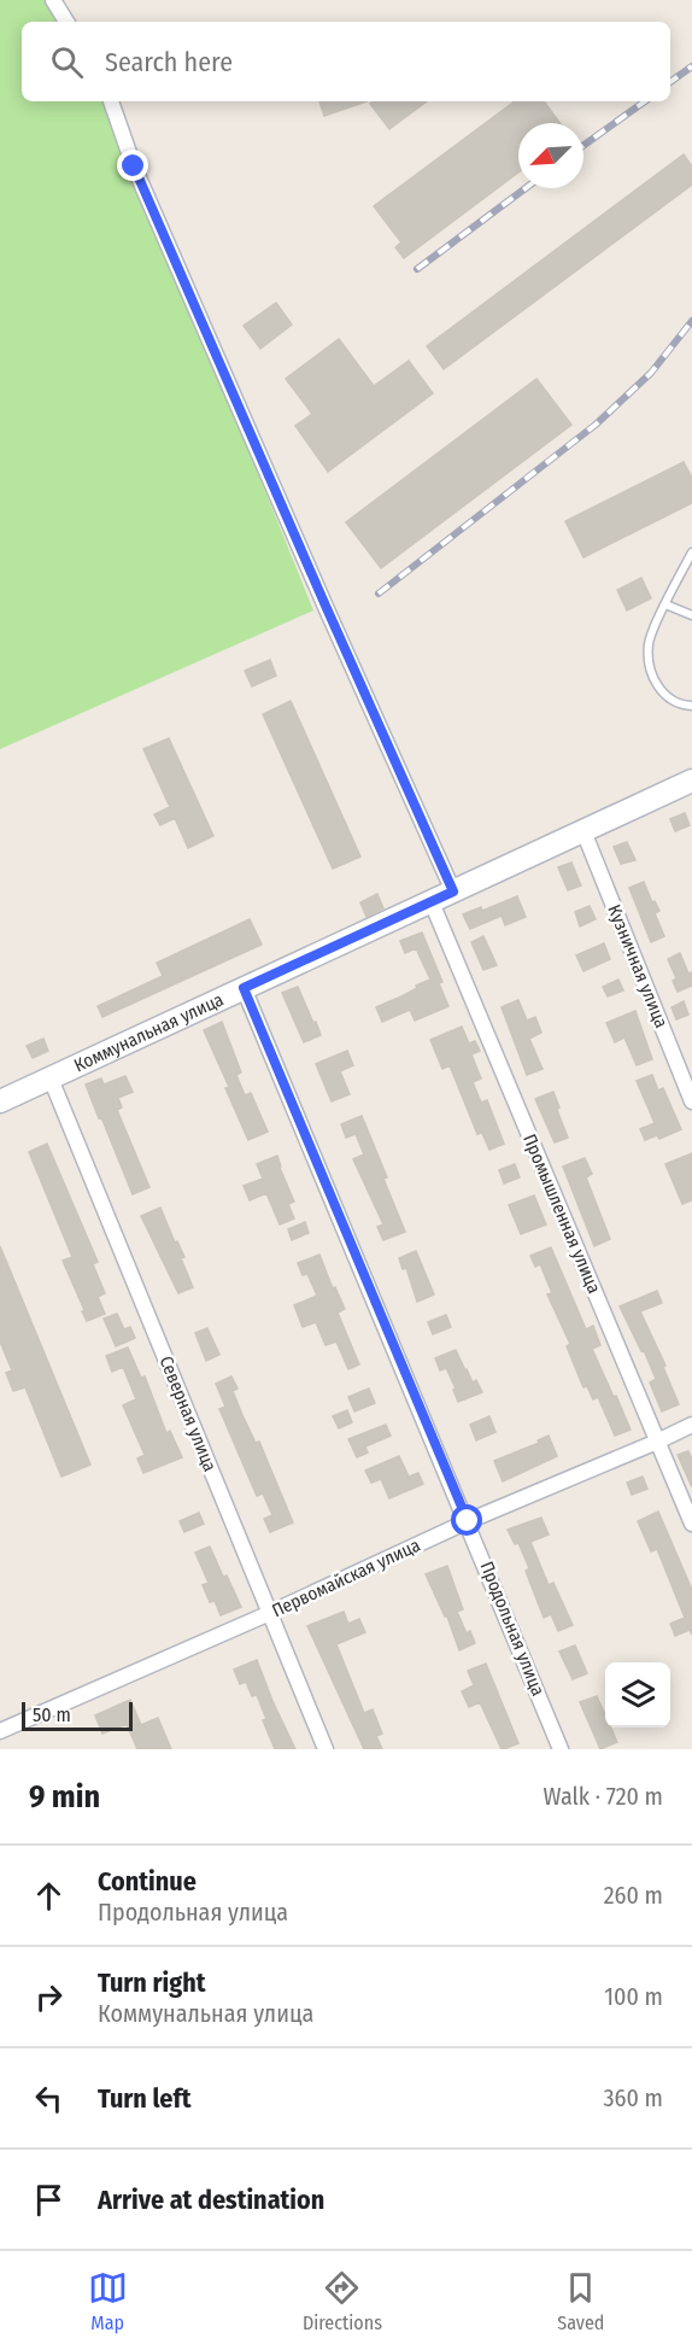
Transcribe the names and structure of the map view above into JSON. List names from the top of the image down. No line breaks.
{"streets":{"street":["Кузничная улица","Коммунальная улица","Промышленная улица","Северная улица","Первомайская улица","Продольная улица"]},"crossings":[["Кузничная улица","Коммунальная улица"],["Коммунальная улица","Промышленная улица"],["Коммунальная улица","Северная улица"],["Коммунальная улица","Продольная улица"],["Промышленная улица","Первомайская улица"],["Северная улица","Первомайская улица"],["Первомайская улица","Продольная улица"]],"scale_bar":"50 m","north":"bottom left","page":{"search":"Search here","scale":"50 m","heading":["9 min","Walk · 720 m"],"list":[["Continue","Продольная улица","260 m"],["Turn right","Коммунальная улица","100 m"],["Turn left","360 m"],"Arrive at destination"],"nav":["Map","Directions","Saved"]}}
